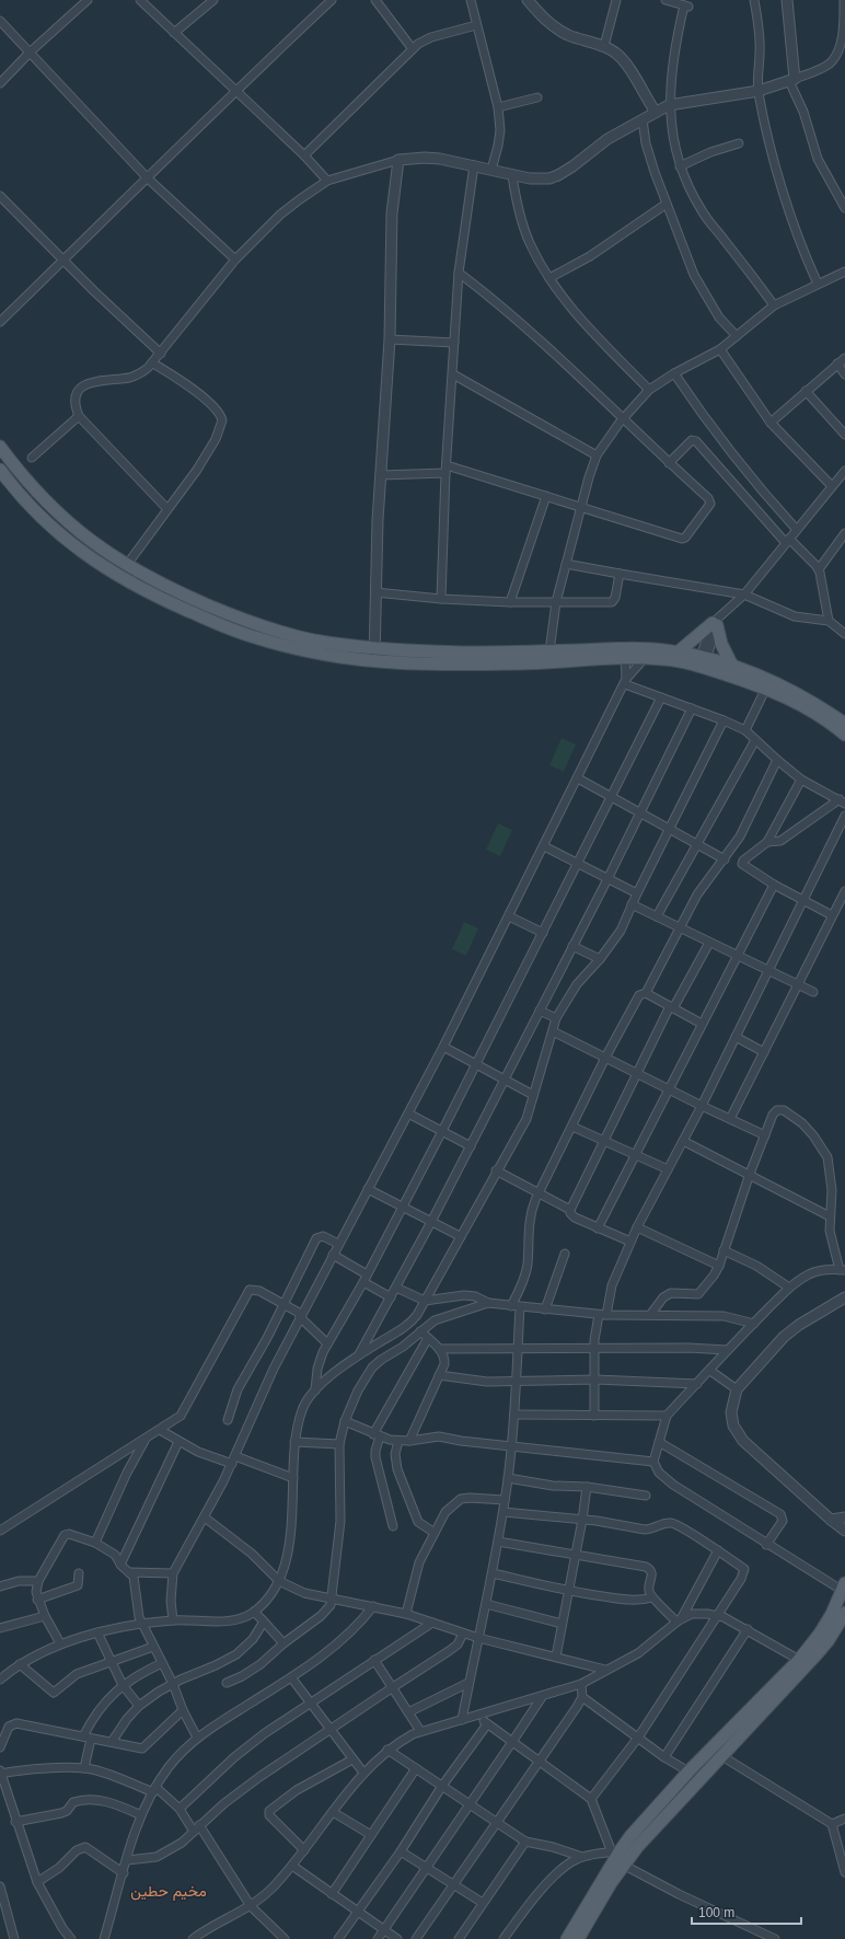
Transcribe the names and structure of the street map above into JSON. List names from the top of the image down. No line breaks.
{"districts":["مخيم حطين"],"scale_bar":"100 m"}
